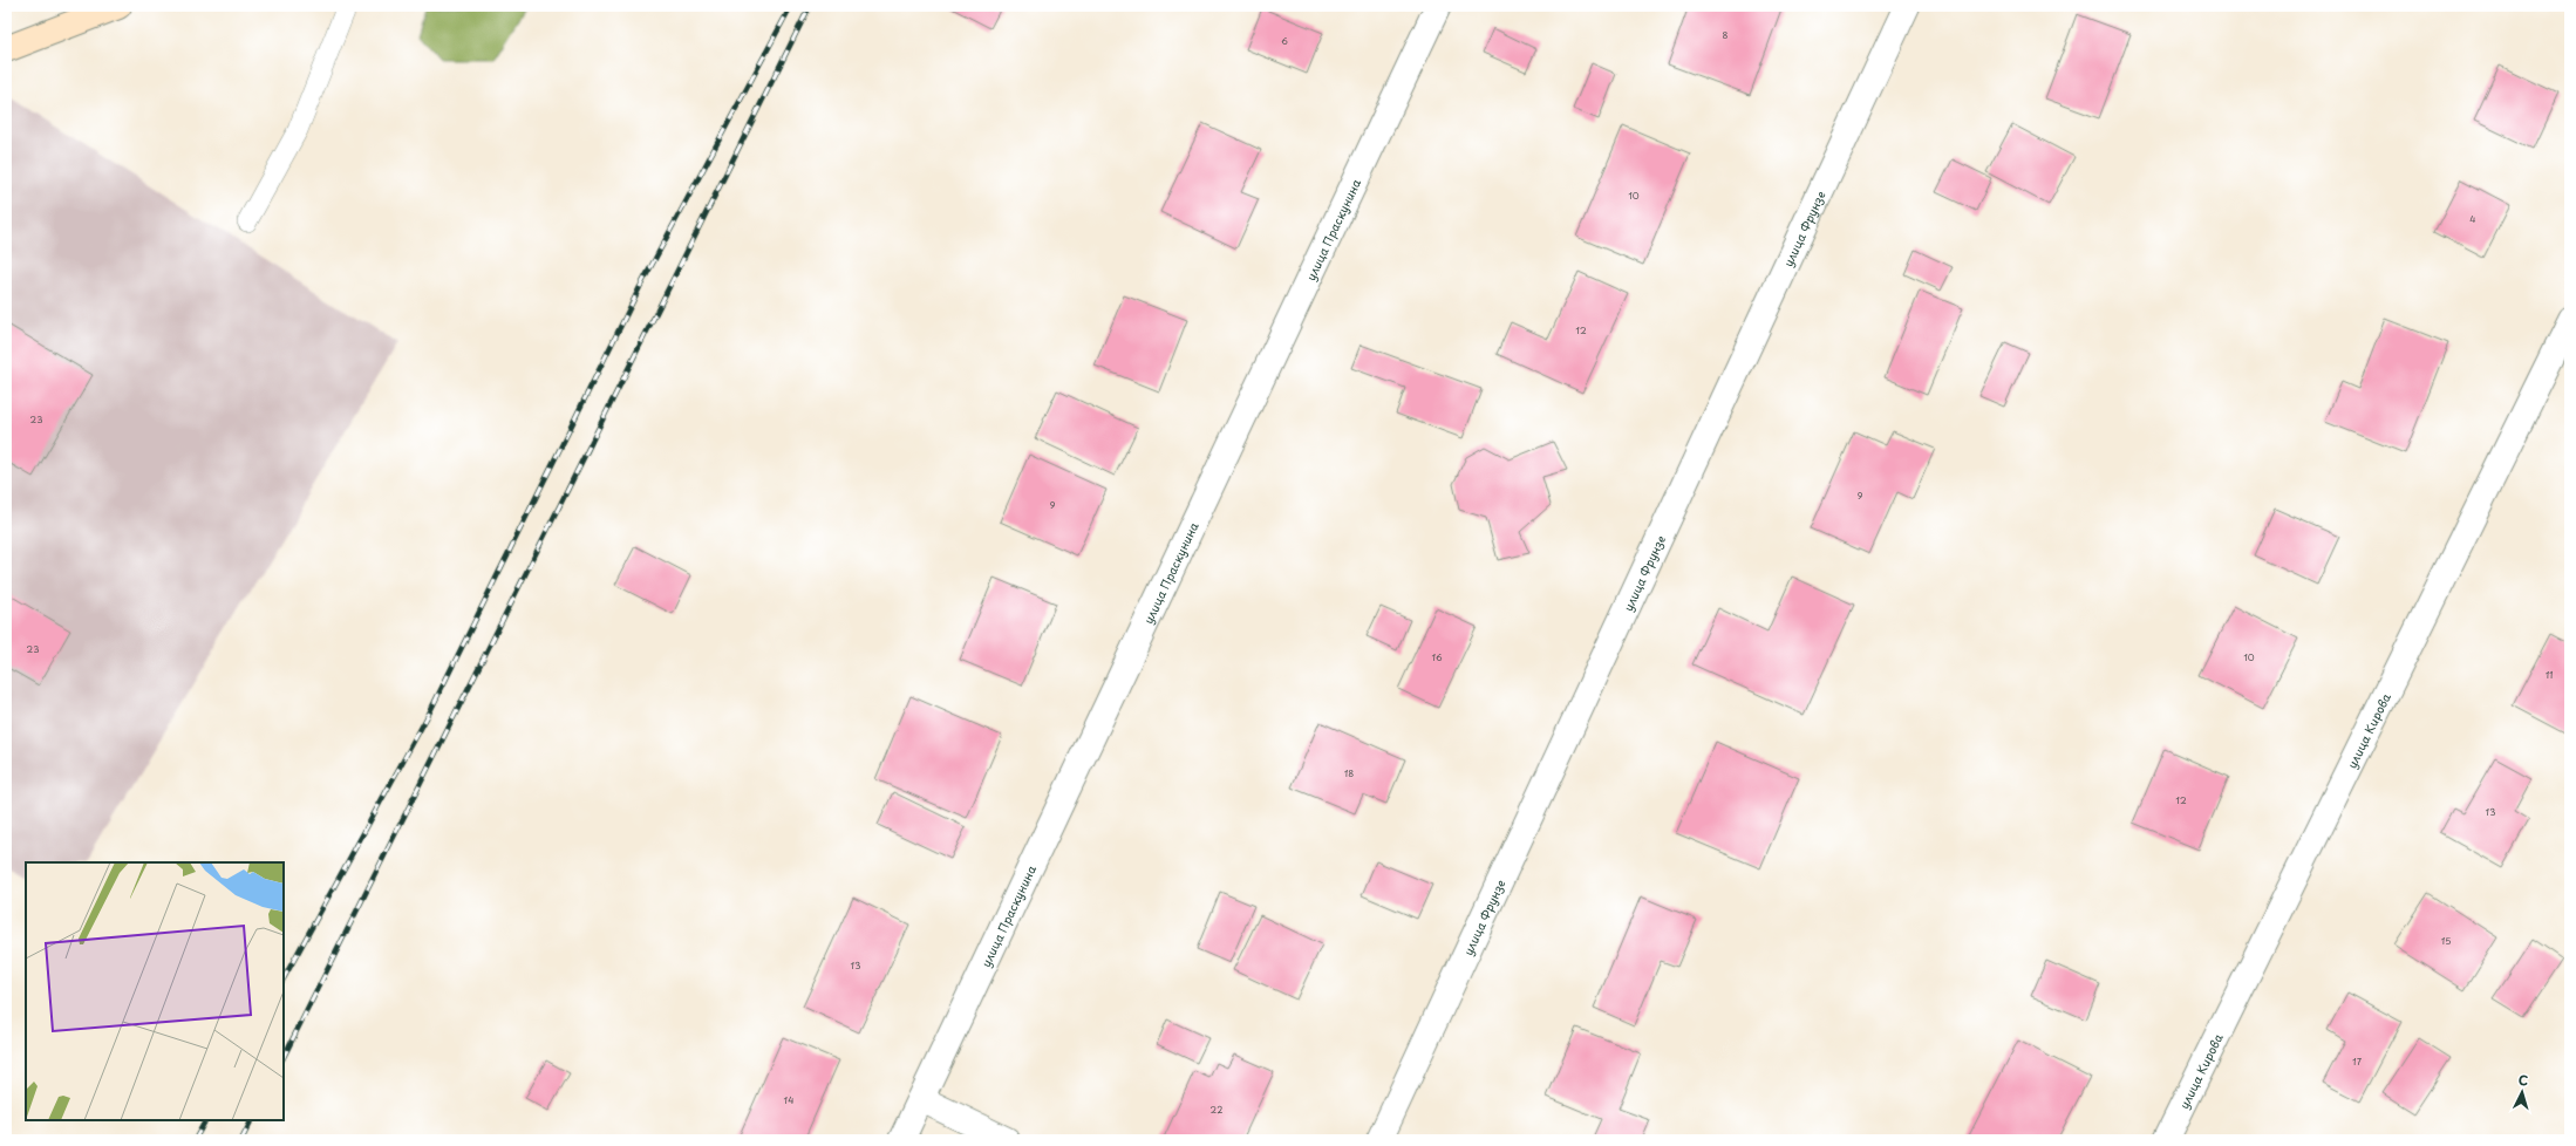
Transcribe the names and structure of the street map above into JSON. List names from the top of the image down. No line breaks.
{"streets":{"street":["улица Фрунзе","улица Праскунина","улица Кирова"]},"house_numbers":["8","6","10","4","12","23","9","9","23","16","10","11","18","12","13","15","13","17","14","22"],"north":"top"}
